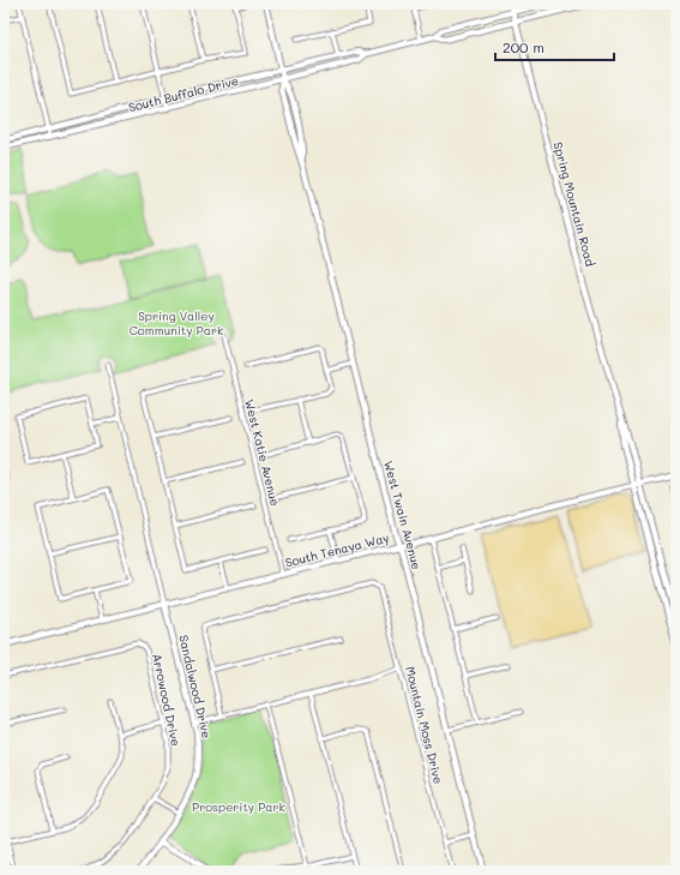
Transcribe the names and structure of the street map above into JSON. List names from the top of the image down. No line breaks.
{"streets":{"main road":["South Buffalo Drive","Spring Mountain Road","West Twain Avenue","South Tenaya Way","Sandalwood Drive"],"street":["West Katie Avenue","Arrowood Drive","Mountain Moss Drive"]},"crossings":[["South Buffalo Drive","Spring Mountain Road"],["South Buffalo Drive","West Twain Avenue"],["Spring Mountain Road","South Tenaya Way"],["West Katie Avenue","South Tenaya Way"],["West Twain Avenue","South Tenaya Way"],["South Tenaya Way","Sandalwood Drive"]],"parks":["Spring Valley Community Park","Prosperity Park"],"scale_bar":"200 m"}
